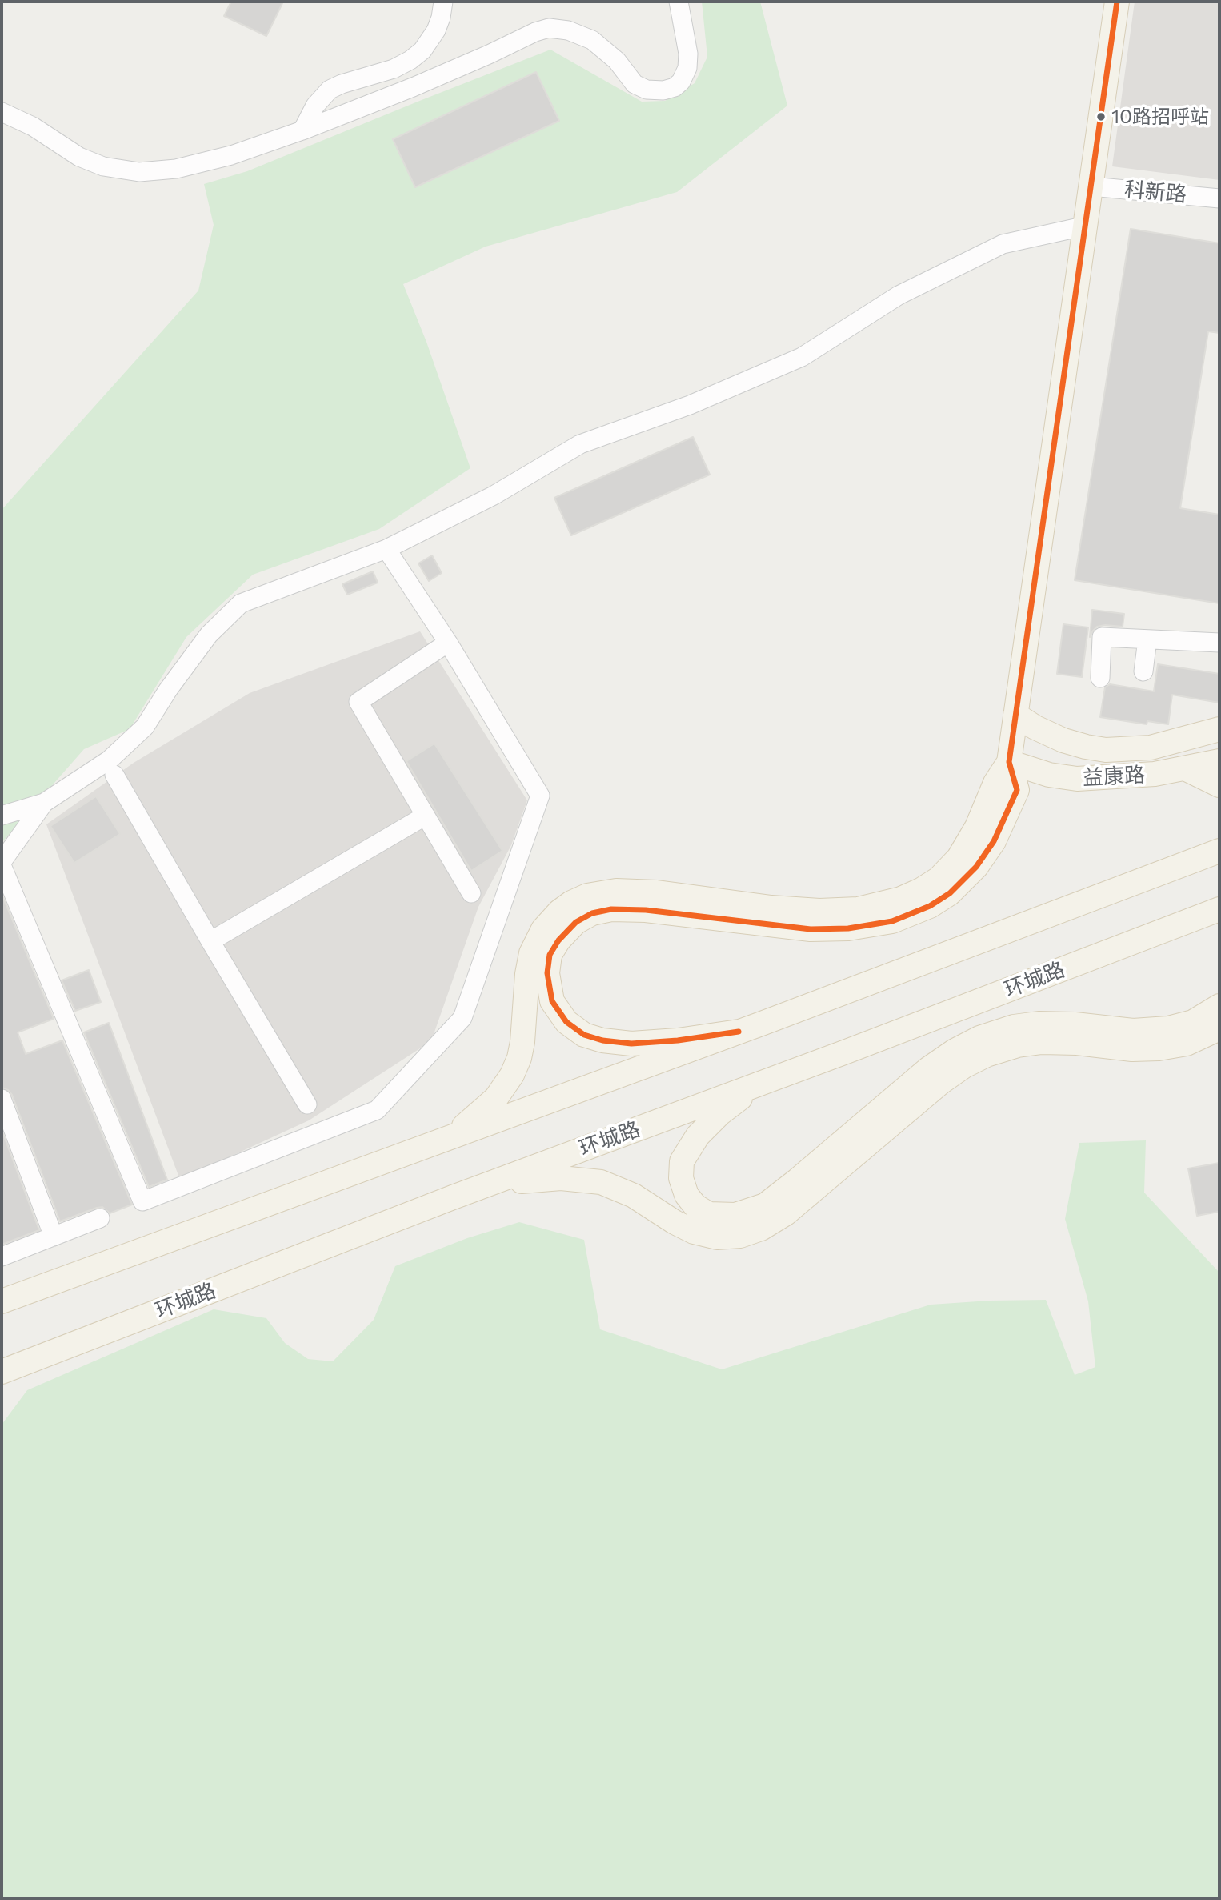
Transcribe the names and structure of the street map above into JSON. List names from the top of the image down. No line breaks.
{"streets":{"main road":["益康路","环城路"],"street":["科新路"]},"places":["10路招呼站"]}
